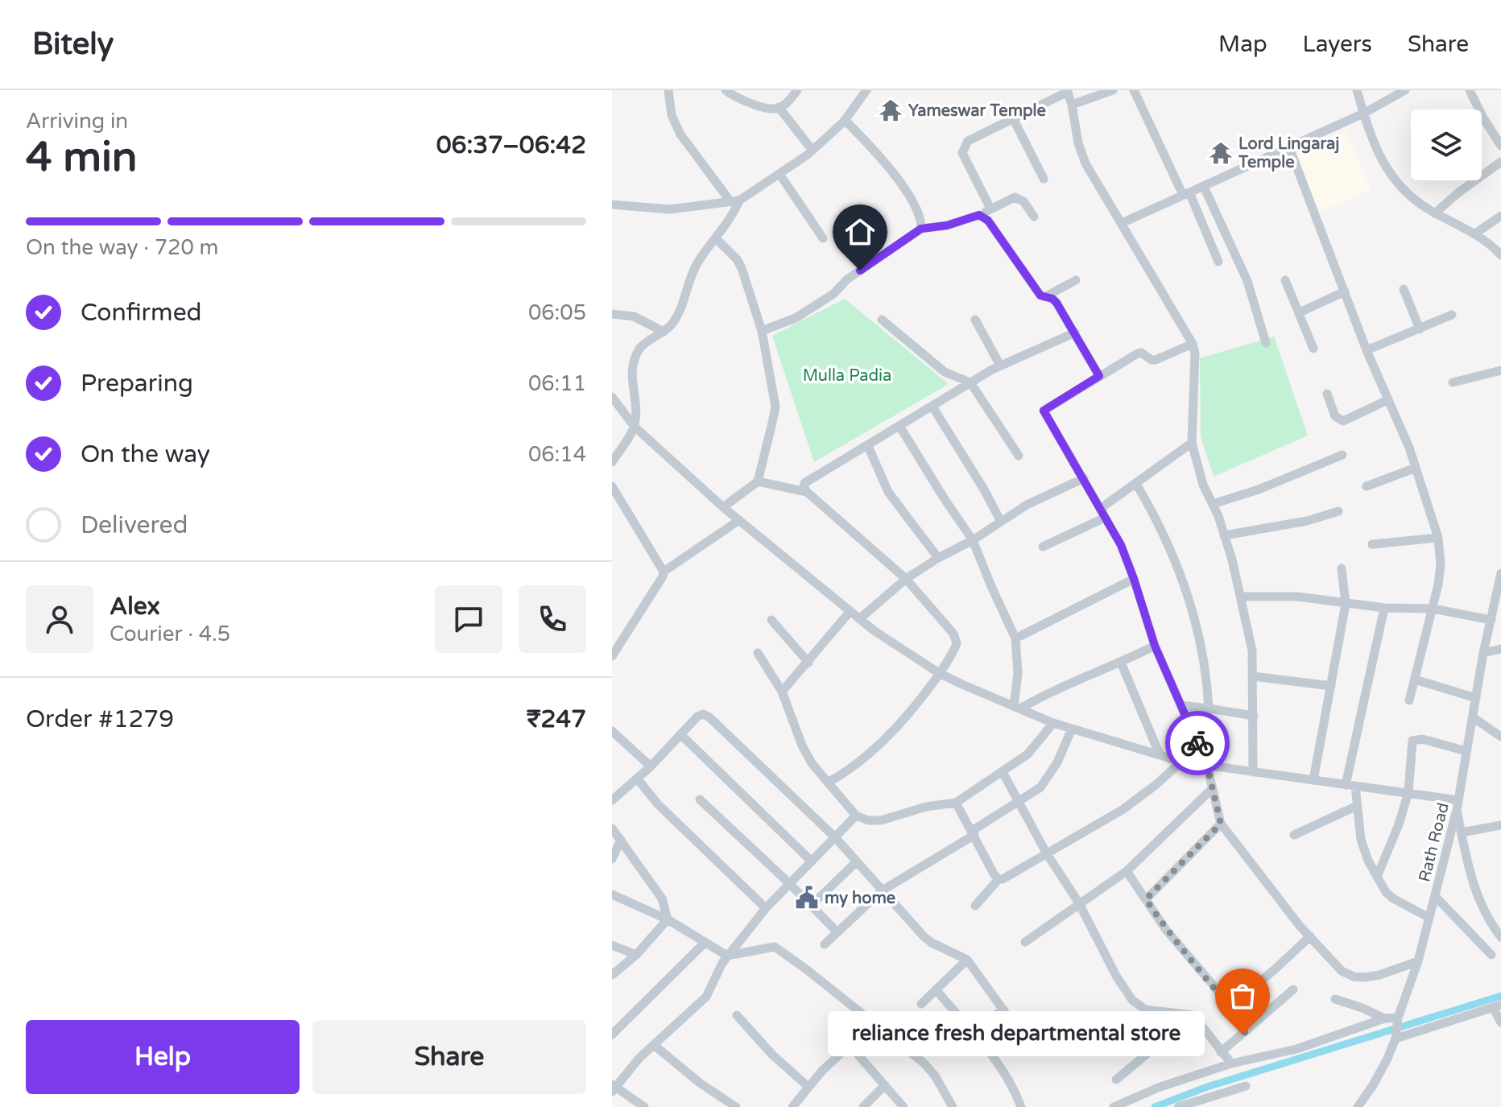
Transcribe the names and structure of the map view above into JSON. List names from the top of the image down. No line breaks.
{"streets":{"street":["Rath Road"]},"parks":["Mulla Padia"],"places":{"temple":["Yameswar Temple","Lord Lingaraj Temple"],"public building":["my home"],"other":["reliance fresh departmental store"]},"page":{"header":"Bitely","nav":["Map","Layers","Share"],"heading":["4 min","Arriving in","06:37–06:42"],"panel":["Alex","Courier · 4.5","Order #1279","₹247"],"bar":"On the way · 720 m","list":[["Confirmed","06:05"],["Preparing","06:11"],["On the way","06:14"],"Delivered"],"buttons":["Help","Share"],"bubble":"reliance fresh departmental store"}}
